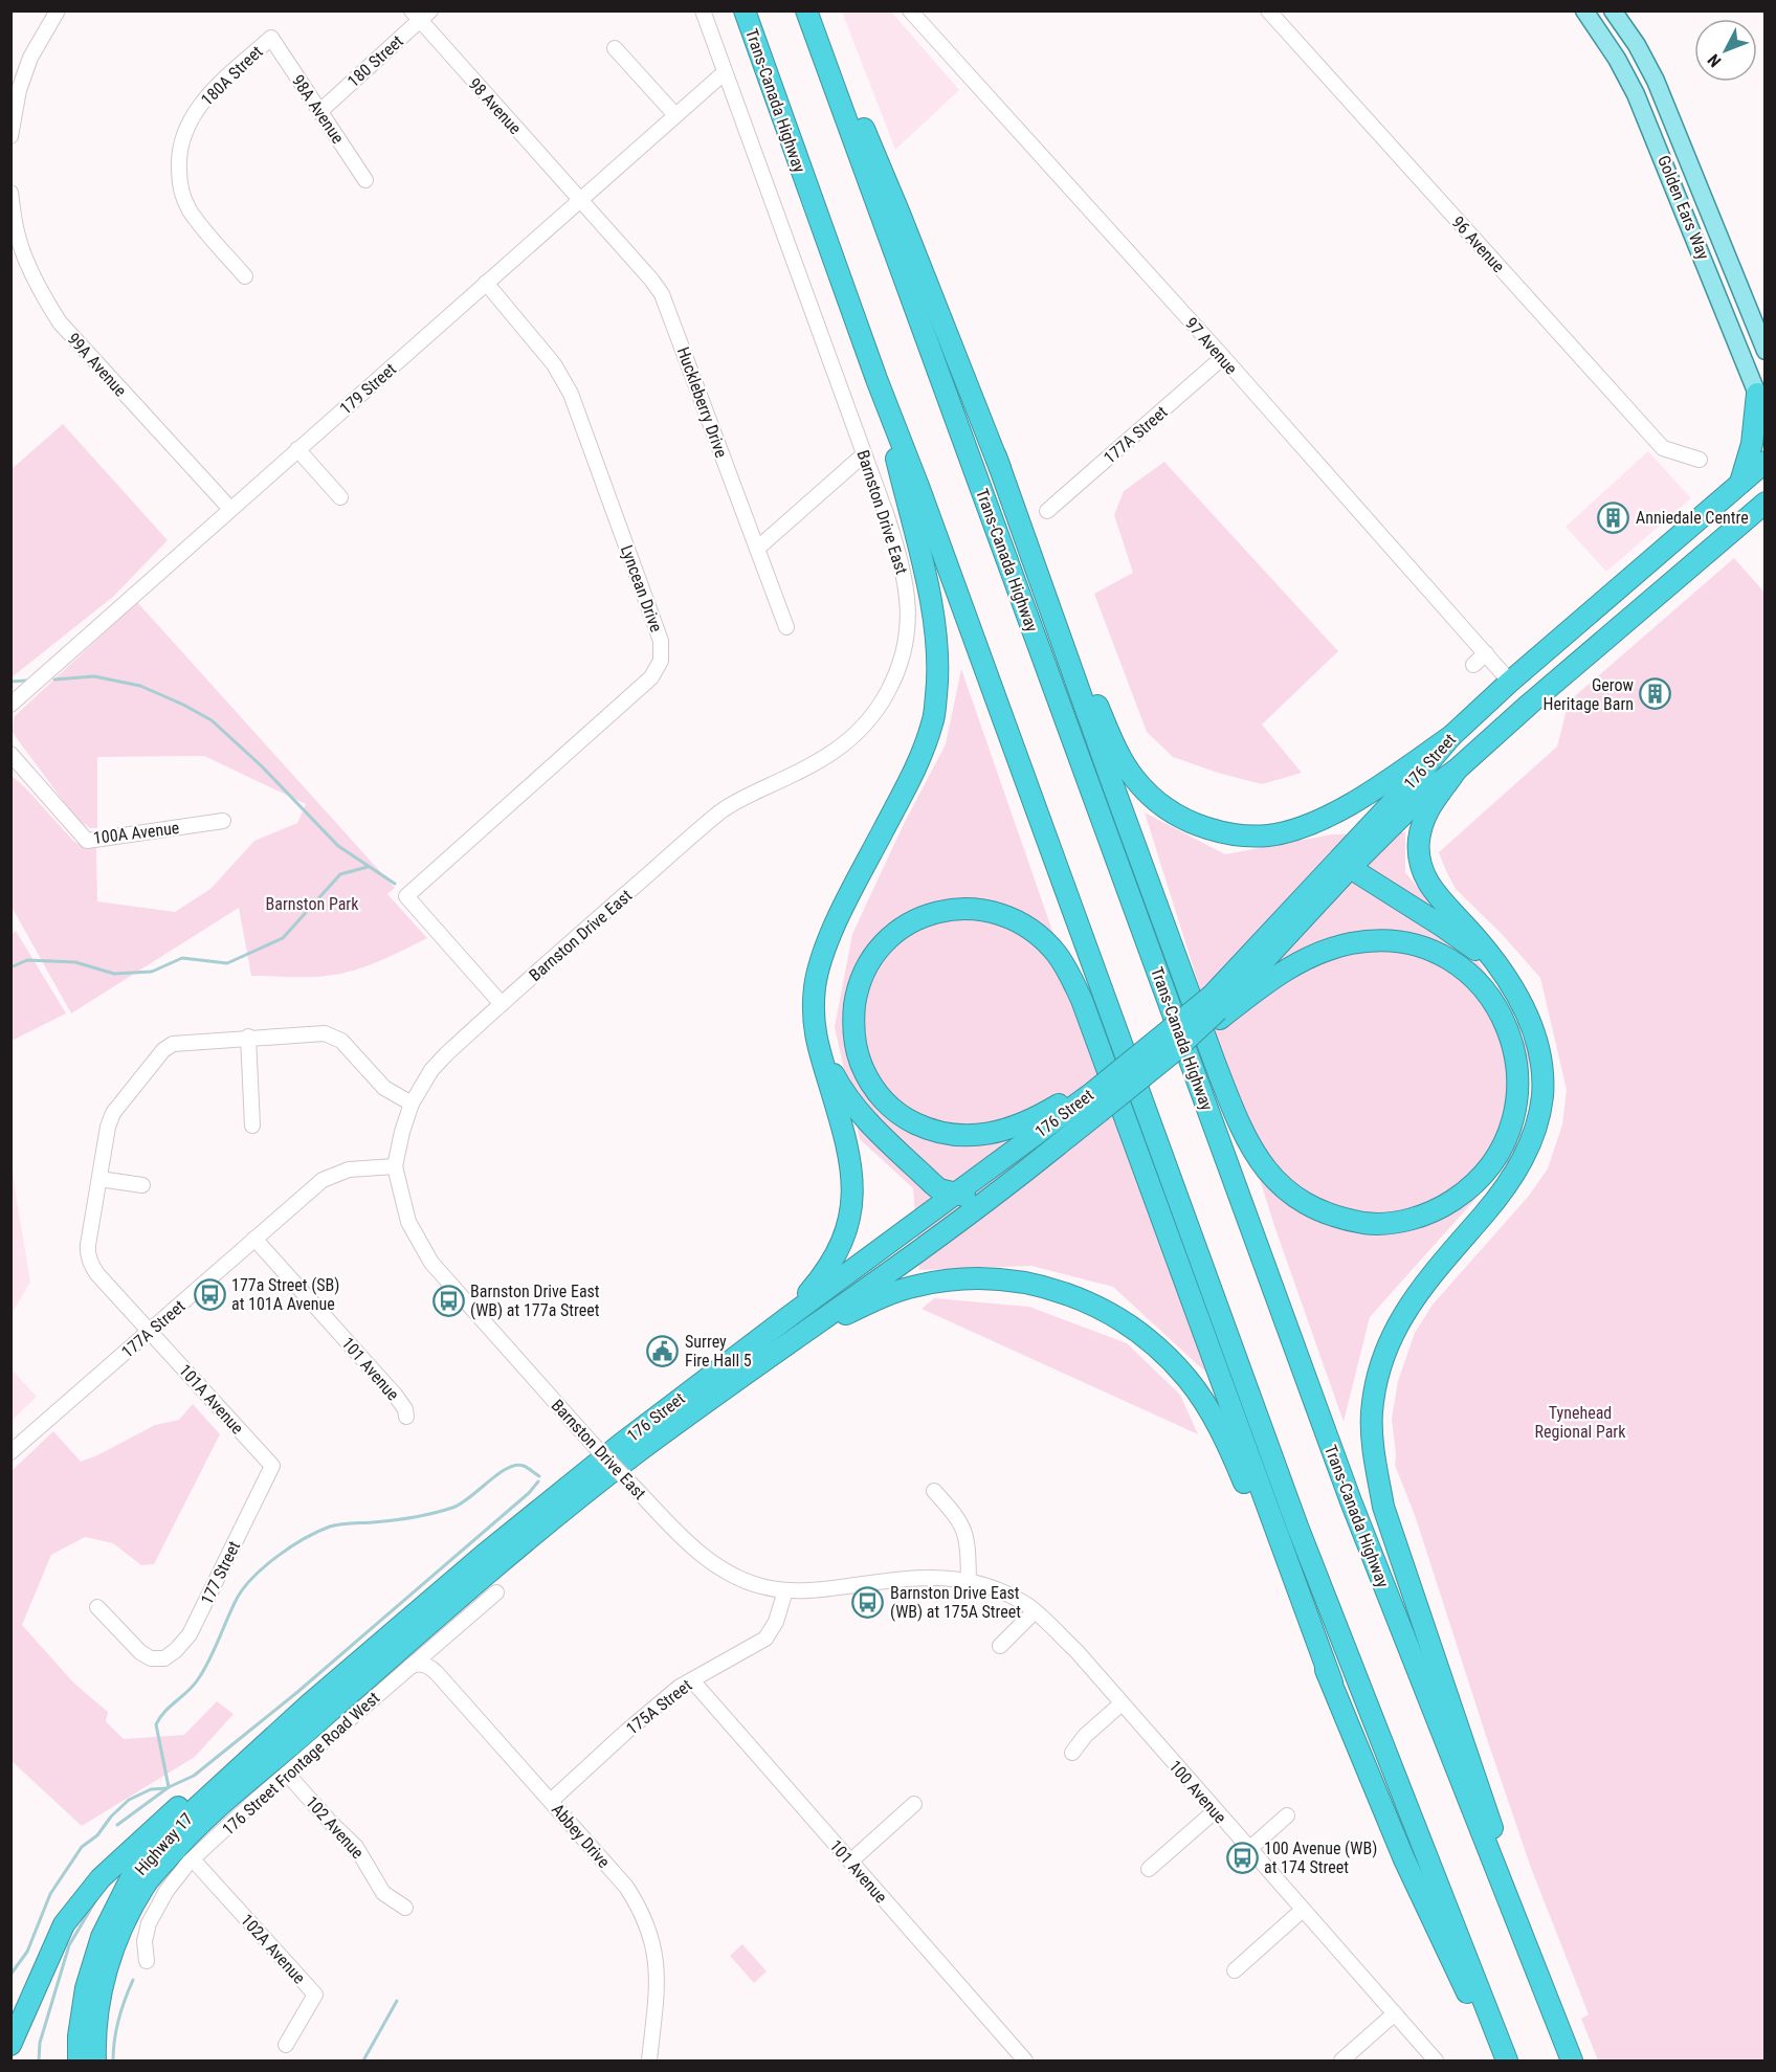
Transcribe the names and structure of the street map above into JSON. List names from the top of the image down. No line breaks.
{"streets":{"highway":["Trans-Canada Highway","176 Street","Highway 17"],"main road":["Golden Ears Way"],"street":["180 Street","180A Street","98 Avenue","98A Avenue","96 Avenue","97 Avenue","99A Avenue","179 Street","Huckleberry Drive","177A Street","Barnston Drive East","Lyncean Drive","100A Avenue","101 Avenue","101A Avenue","177 Street","175A Street","176 Street Frontage Road West","100 Avenue","102 Avenue","Abbey Drive","102A Avenue"]},"crossings":[["180 Street","98 Avenue"],["180 Street","98A Avenue"],["180A Street","98A Avenue"],["98 Avenue","179 Street"],["98 Avenue","Huckleberry Drive"],["97 Avenue","177A Street"],["97 Avenue","176 Street"],["99A Avenue","179 Street"],["179 Street","Huckleberry Drive"],["179 Street","Barnston Drive East"],["179 Street","Lyncean Drive"],["177A Street","Barnston Drive East"],["177A Street","101 Avenue"],["177A Street","101A Avenue"],["Barnston Drive East","Lyncean Drive"],["Barnston Drive East","175A Street"],["Barnston Drive East","100 Avenue"],["176 Street","Highway 17"],["101 Avenue","175A Street"],["101A Avenue","177 Street"],["175A Street","Abbey Drive"],["176 Street Frontage Road West","102 Avenue"],["176 Street Frontage Road West","Abbey Drive"],["176 Street Frontage Road West","102A Avenue"]],"parks":["Barnston Park","Tynehead Regional Park"],"places":{"building":["Anniedale Centre","Gerow Heritage Barn"],"bus stop":["177a Street (SB) at 101A Avenue","Barnston Drive East (WB) at 177a Street","Barnston Drive East (WB) at 175A Street","100 Avenue (WB) at 174 Street"],"public building":["Surrey Fire Hall 5"]},"north":"bottom left"}
